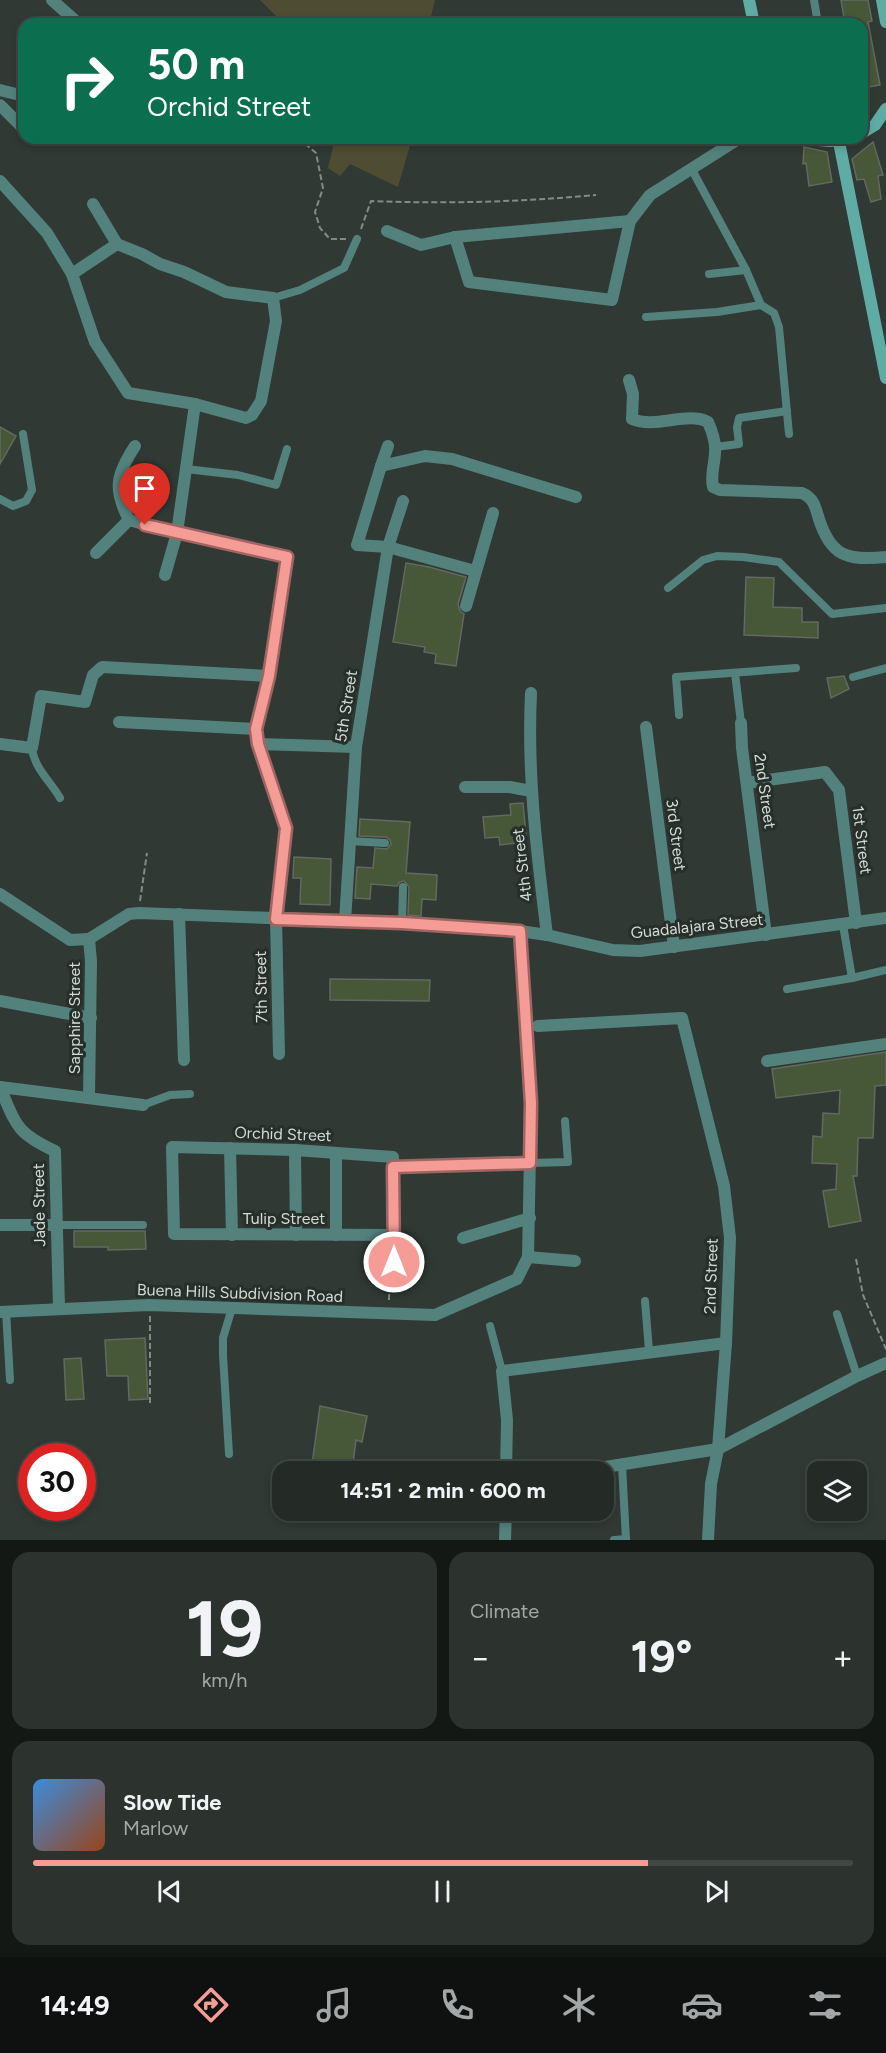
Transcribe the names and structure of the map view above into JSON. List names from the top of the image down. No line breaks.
{"streets":{"street":["5th Street","2nd Street","3rd Street","1st Street","4th Street","Guadalajara Street","7th Street","Sapphire Street","Orchid Street","Jade Street","Tulip Street","Buena Hills Subdivision Road"]},"crossings":[["5th Street","Guadalajara Street"],["2nd Street","1st Street"],["2nd Street","Guadalajara Street"],["3rd Street","Guadalajara Street"],["1st Street","Guadalajara Street"],["4th Street","Guadalajara Street"],["Guadalajara Street","7th Street"],["Guadalajara Street","Sapphire Street"],["Guadalajara Street","Buena Hills Subdivision Road"],["Orchid Street","Tulip Street"],["Orchid Street","Buena Hills Subdivision Road"],["Jade Street","Buena Hills Subdivision Road"]],"page":{"turn":["50 m","Orchid Street"],"limit":"30","trip":"14:51 · 2 min · 600 m","tile":[["19","km/h"],"Climate"],"heat":["−","19°","+"],"song":["Slow Tide","Marlow"],"tabs":"14:49"}}
